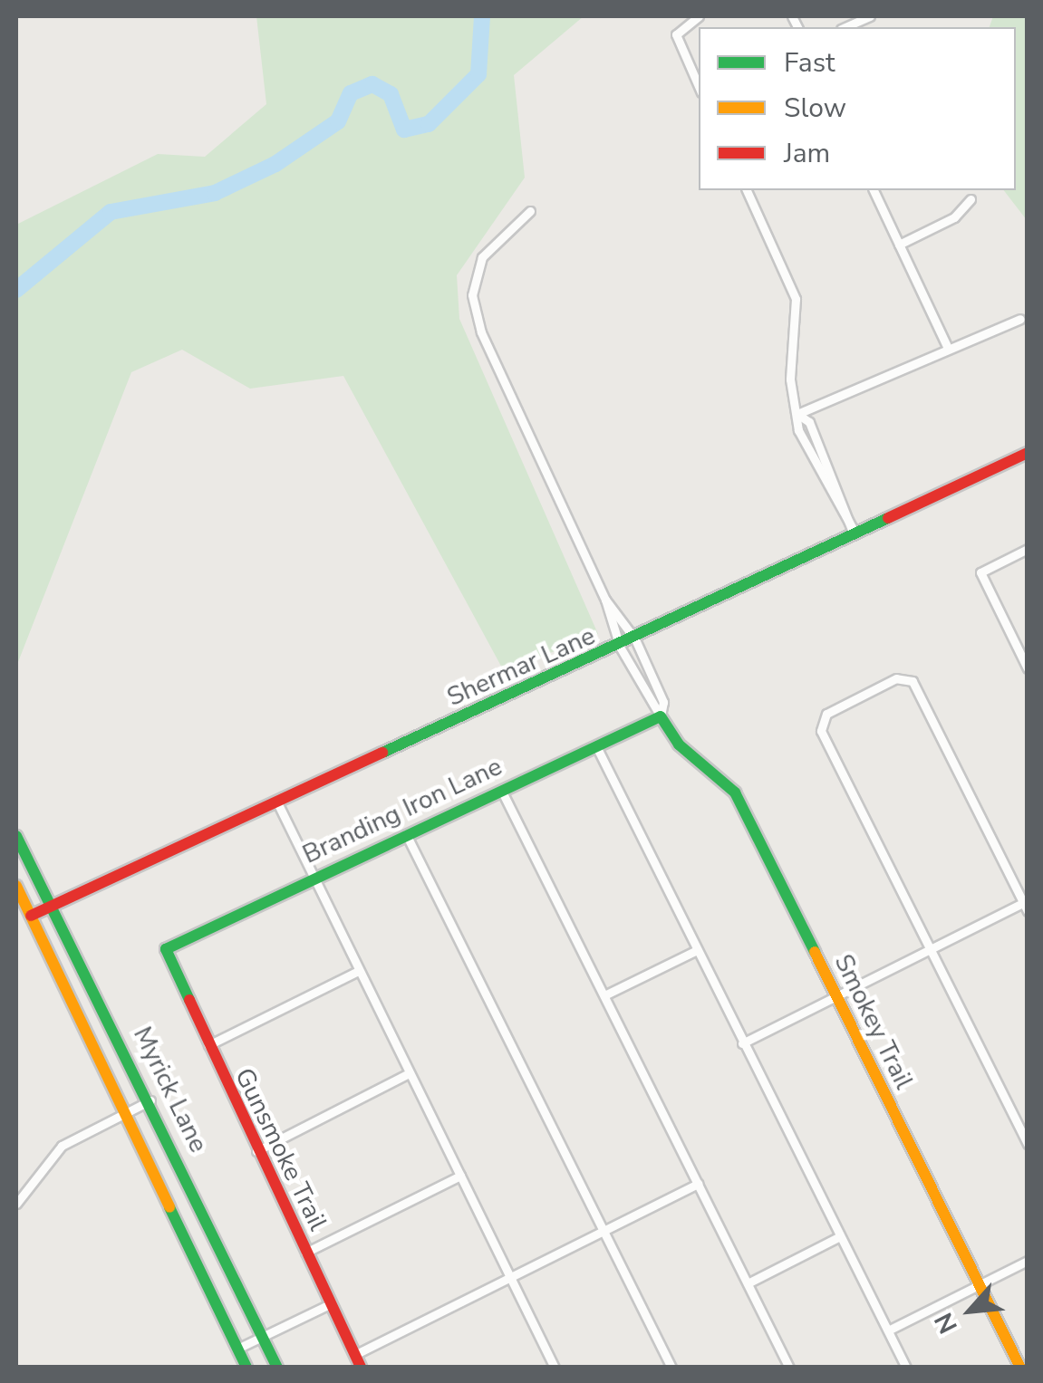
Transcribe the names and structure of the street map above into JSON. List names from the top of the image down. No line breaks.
{"streets":{"street":["Shermar Lane","Branding Iron Lane","Smokey Trail","Myrick Lane","Gunsmoke Trail"]},"crossings":[["Shermar Lane","Smokey Trail"],["Shermar Lane","Myrick Lane"],["Branding Iron Lane","Smokey Trail"],["Branding Iron Lane","Gunsmoke Trail"]],"legend":["Fast","Slow","Jam"],"north":"bottom left"}
